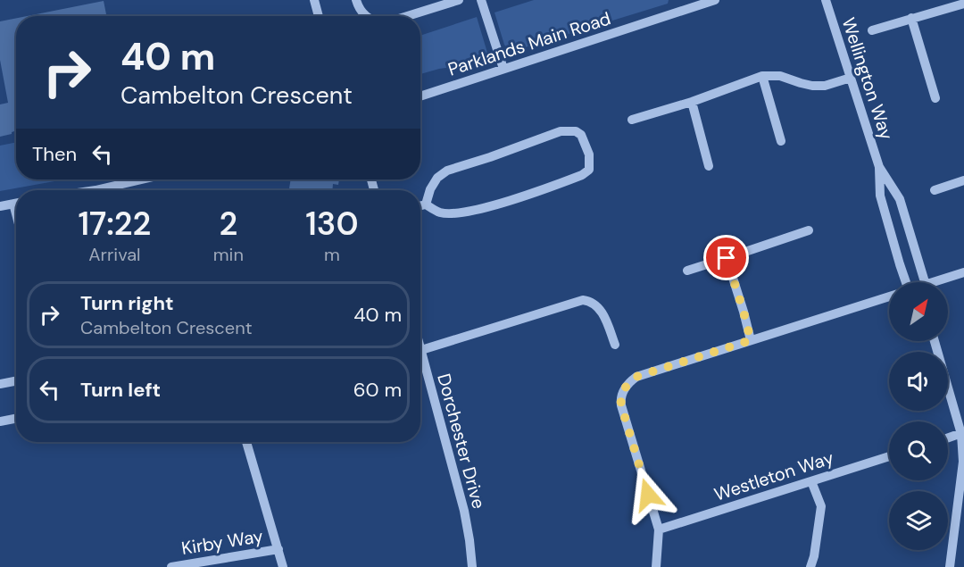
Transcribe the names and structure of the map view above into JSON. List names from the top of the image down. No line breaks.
{"streets":{"street":["Parklands Main Road","Wellington Way","Dorchester Drive","Westleton Way","Kirby Way"]},"north":"top right","page":{"turn":["40 m","Cambelton Crescent"],"then":"Then","eta":["17:22","Arrival","2","min","130","m"],"list":[{"name":"Turn right","note":"Cambelton Crescent","value":"40 m"},{"name":"Turn left","value":"60 m"}]}}
